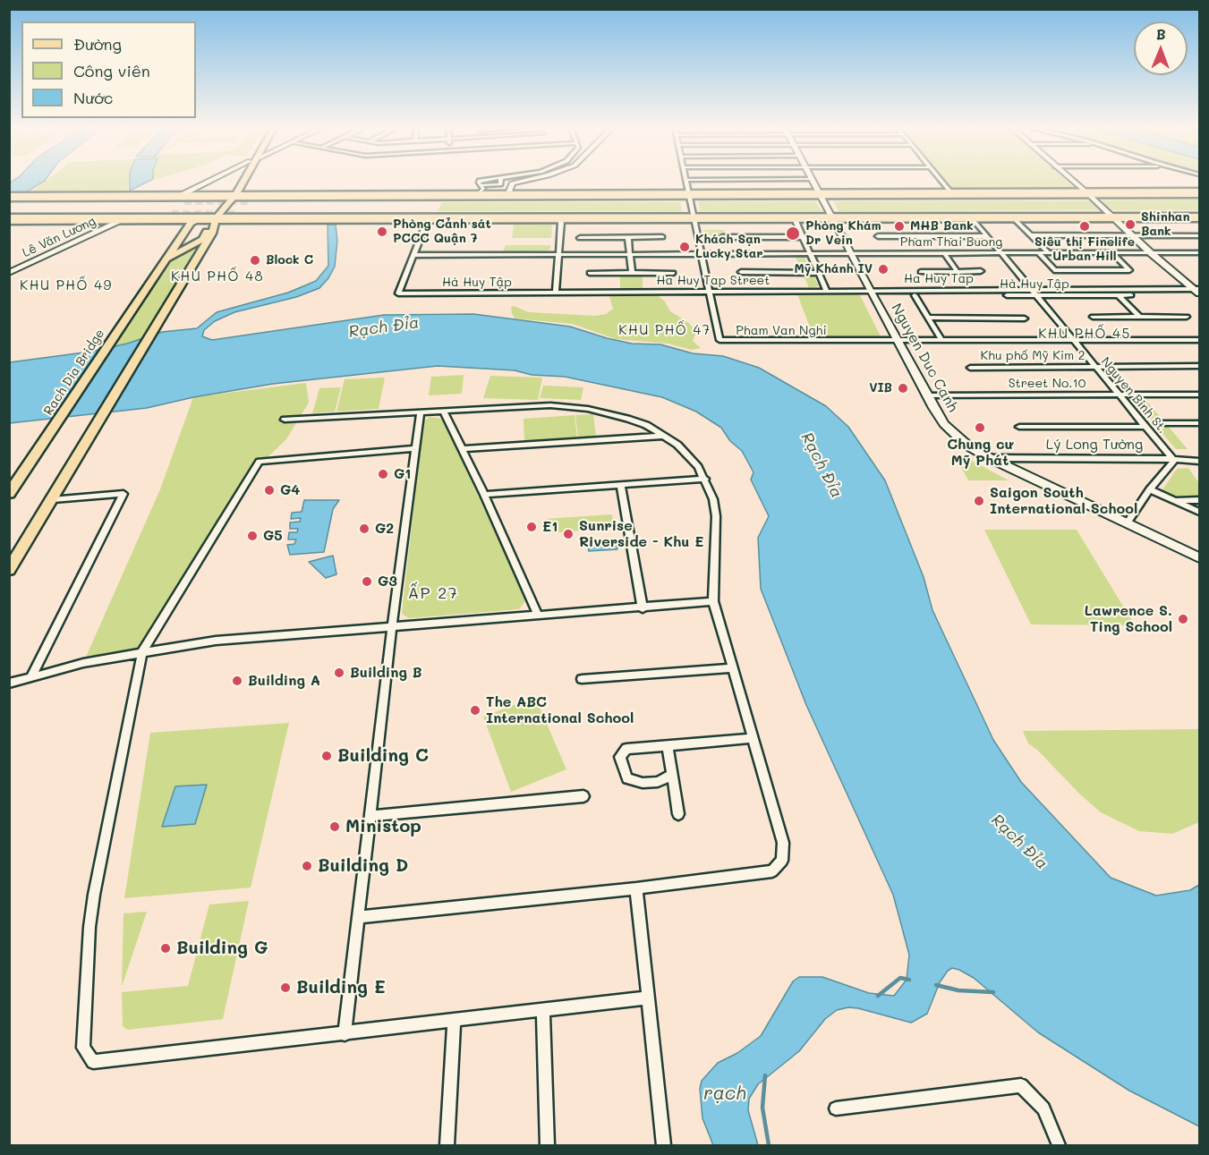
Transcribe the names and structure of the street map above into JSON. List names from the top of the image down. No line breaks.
{"streets":{"main road":["Rach Dia Bridge"],"street":["Lê Văn Lương","Pham Thai Buong","Ha Huy Tap","Ha Huy Tap Street","Hà Huy Tập","Pham Van Nghi","Khu phố Mỹ Kim 2","Nguyen Duc Canh","Street No.10","Nguyen Binh St.","Lý Long Tường"]},"crossings":[["Pham Thai Buong","Hà Huy Tập"],["Pham Thai Buong","Pham Van Nghi"],["Pham Thai Buong","Nguyen Duc Canh"],["Pham Thai Buong","Nguyen Binh St."],["Ha Huy Tap","Ha Huy Tap Street"],["Ha Huy Tap","Hà Huy Tập"],["Ha Huy Tap","Nguyen Duc Canh"],["Ha Huy Tap","Nguyen Binh St."],["Ha Huy Tap Street","Hà Huy Tập"],["Ha Huy Tap Street","Pham Van Nghi"],["Ha Huy Tap Street","Nguyen Duc Canh"],["Hà Huy Tập","Nguyen Duc Canh"],["Hà Huy Tập","Nguyen Binh St."],["Pham Van Nghi","Nguyen Duc Canh"],["Khu phố Mỹ Kim 2","Nguyen Binh St."],["Nguyen Duc Canh","Street No.10"],["Nguyen Duc Canh","Lý Long Tường"],["Street No.10","Nguyen Binh St."],["Nguyen Binh St.","Lý Long Tường"]],"districts":["KHU PHỐ 48","KHU PHỐ 49","KHU PHỐ 47","KHU PHỐ 45","ẤP 27"],"water":["Rạch Đỉa","rạch"],"places":["Shinhan Bank","MHB Bank","Siêu thị Finelife Urban Hill","Phòng Cảnh sát PCCC Quận 7","Phòng Khám Dr Vein","Khách Sạn Lucky Star","Block C","Mỹ Khánh IV","VIB","Chung cư Mỹ Phát","G1","G4","Saigon South International School","E1","G2","Sunrise Riverside - Khu E","G5","G3","Lawrence S. Ting School","Building B","Building A","The ABC International School","Building C","Ministop","Building D","Building G","Building E"],"legend":["Đường","Công viên","Nước"],"north":"top"}
